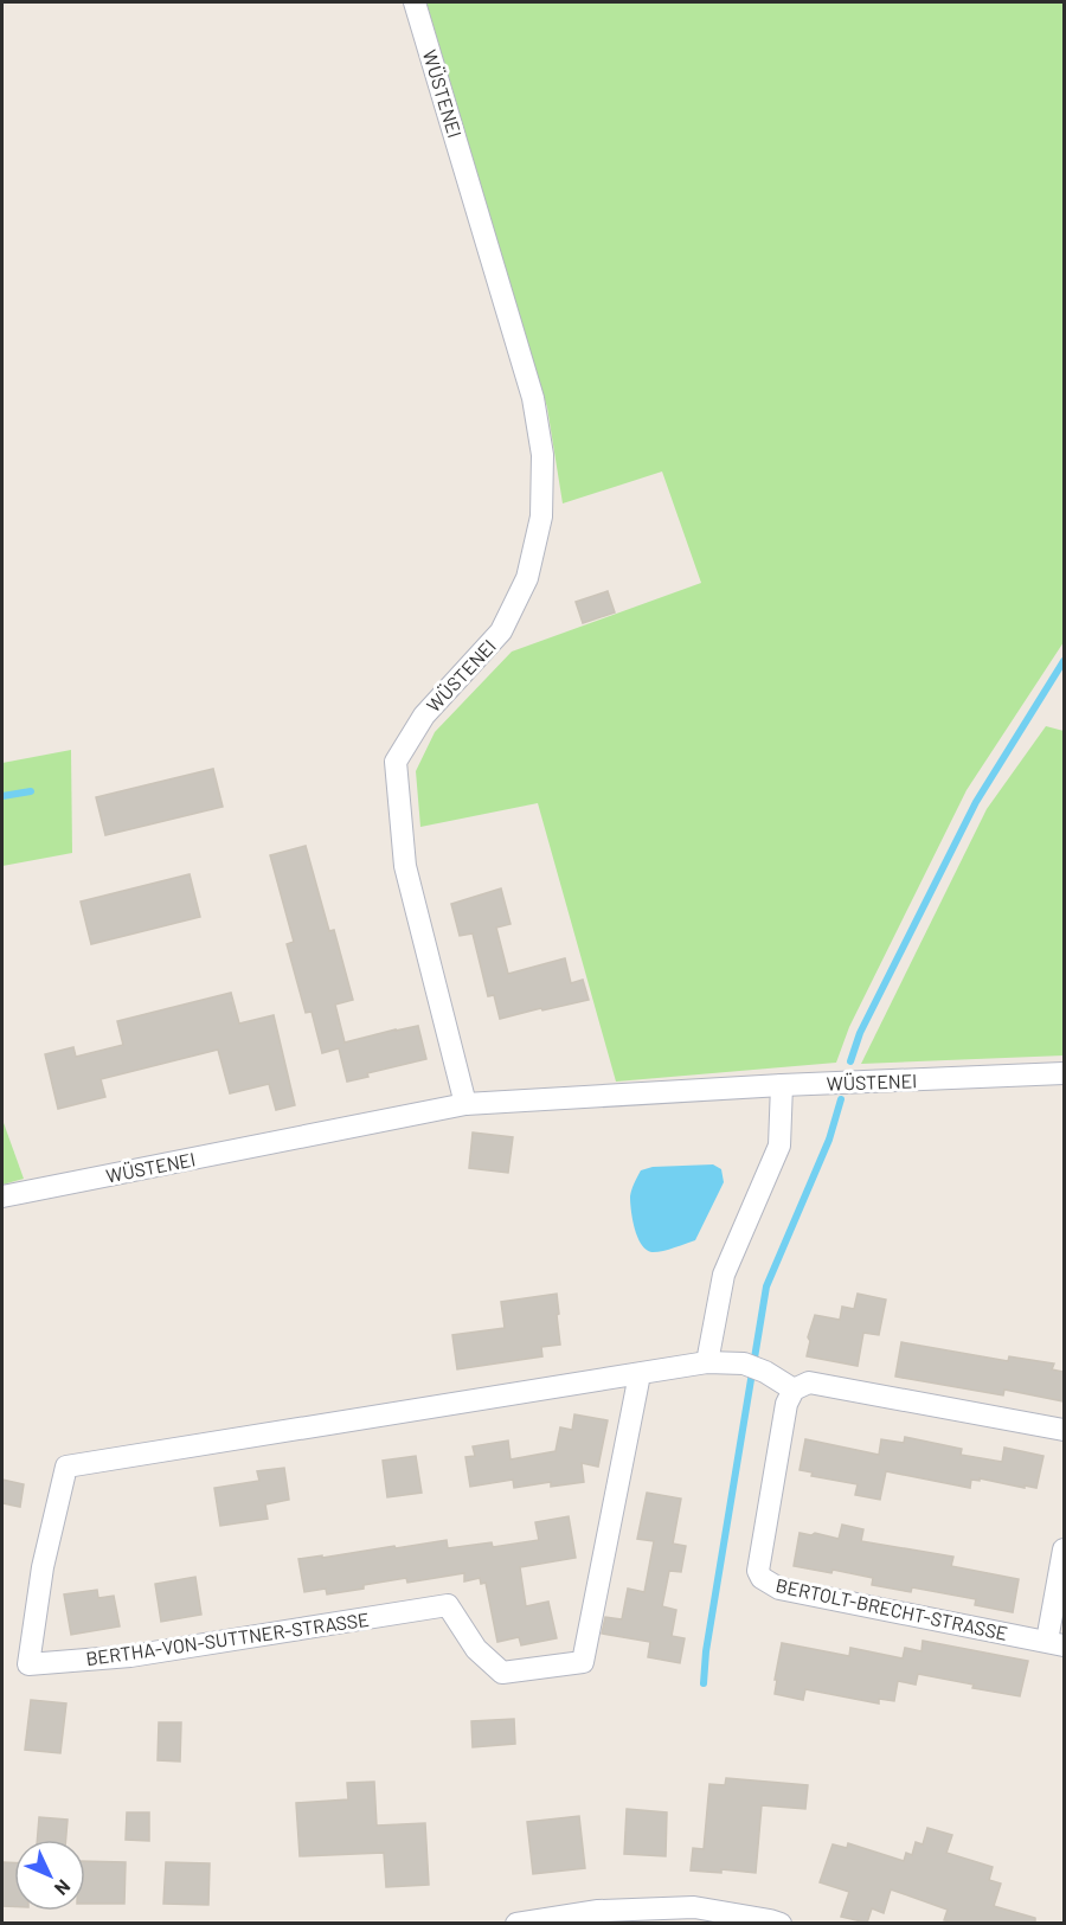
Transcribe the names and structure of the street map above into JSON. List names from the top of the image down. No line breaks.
{"streets":{"street":["WÜSTENEI","BERTOLT-BRECHT-STRASSE","BERTHA-VON-SUTTNER-STRASSE"]},"crossings":[["BERTOLT-BRECHT-STRASSE","BERTHA-VON-SUTTNER-STRASSE"]],"north":"bottom right"}
